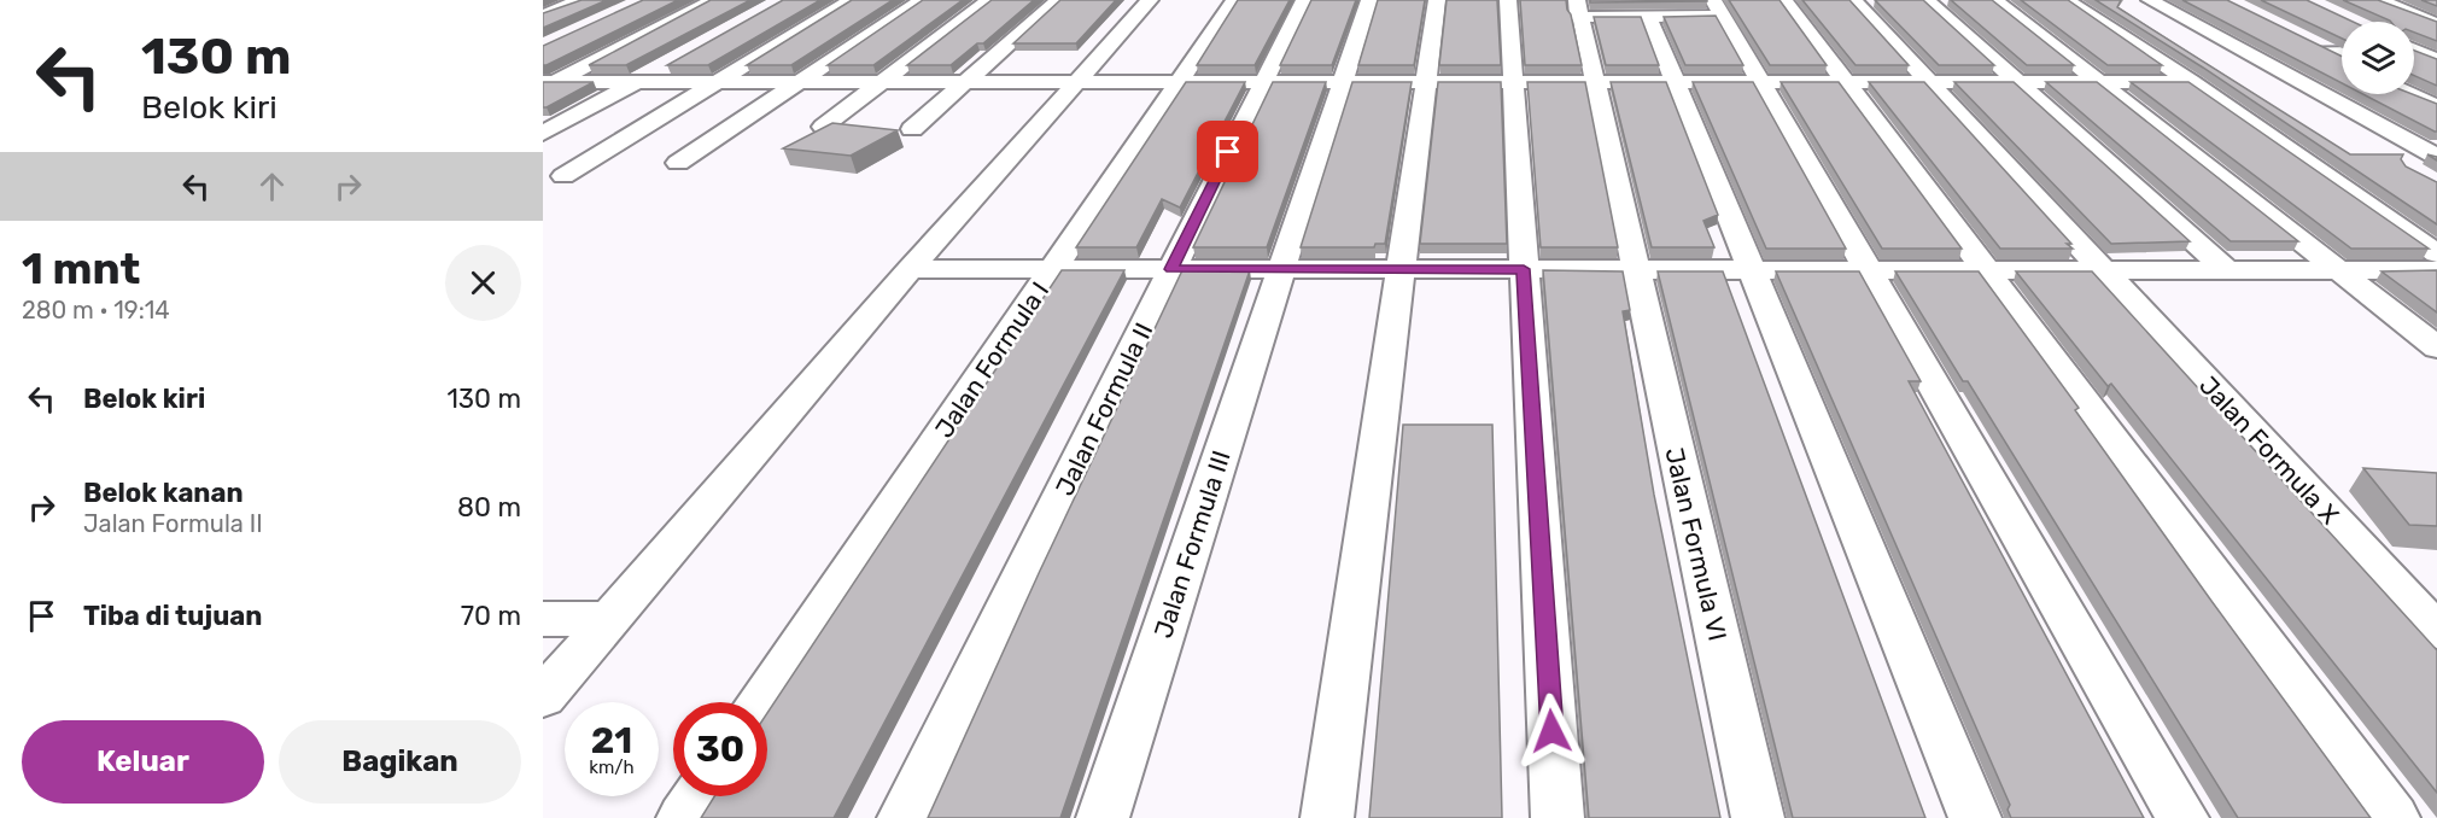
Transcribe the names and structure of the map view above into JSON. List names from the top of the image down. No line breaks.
{"streets":{"street":["Jalan Formula I","Jalan Formula II","Jalan Formula X","Jalan Formula III","Jalan Formula VI"]},"page":{"turn":["130 m","Belok kiri"],"heading":["1 mnt","280 m · 19:14"],"list":[{"name":"Belok kiri","value":"130 m"},{"name":"Belok kanan","note":"Jalan Formula II","value":"80 m"},{"name":"Tiba di tujuan","value":"70 m"}],"speed":"21 km/h","limit":"30","buttons":["Keluar","Bagikan"]}}
